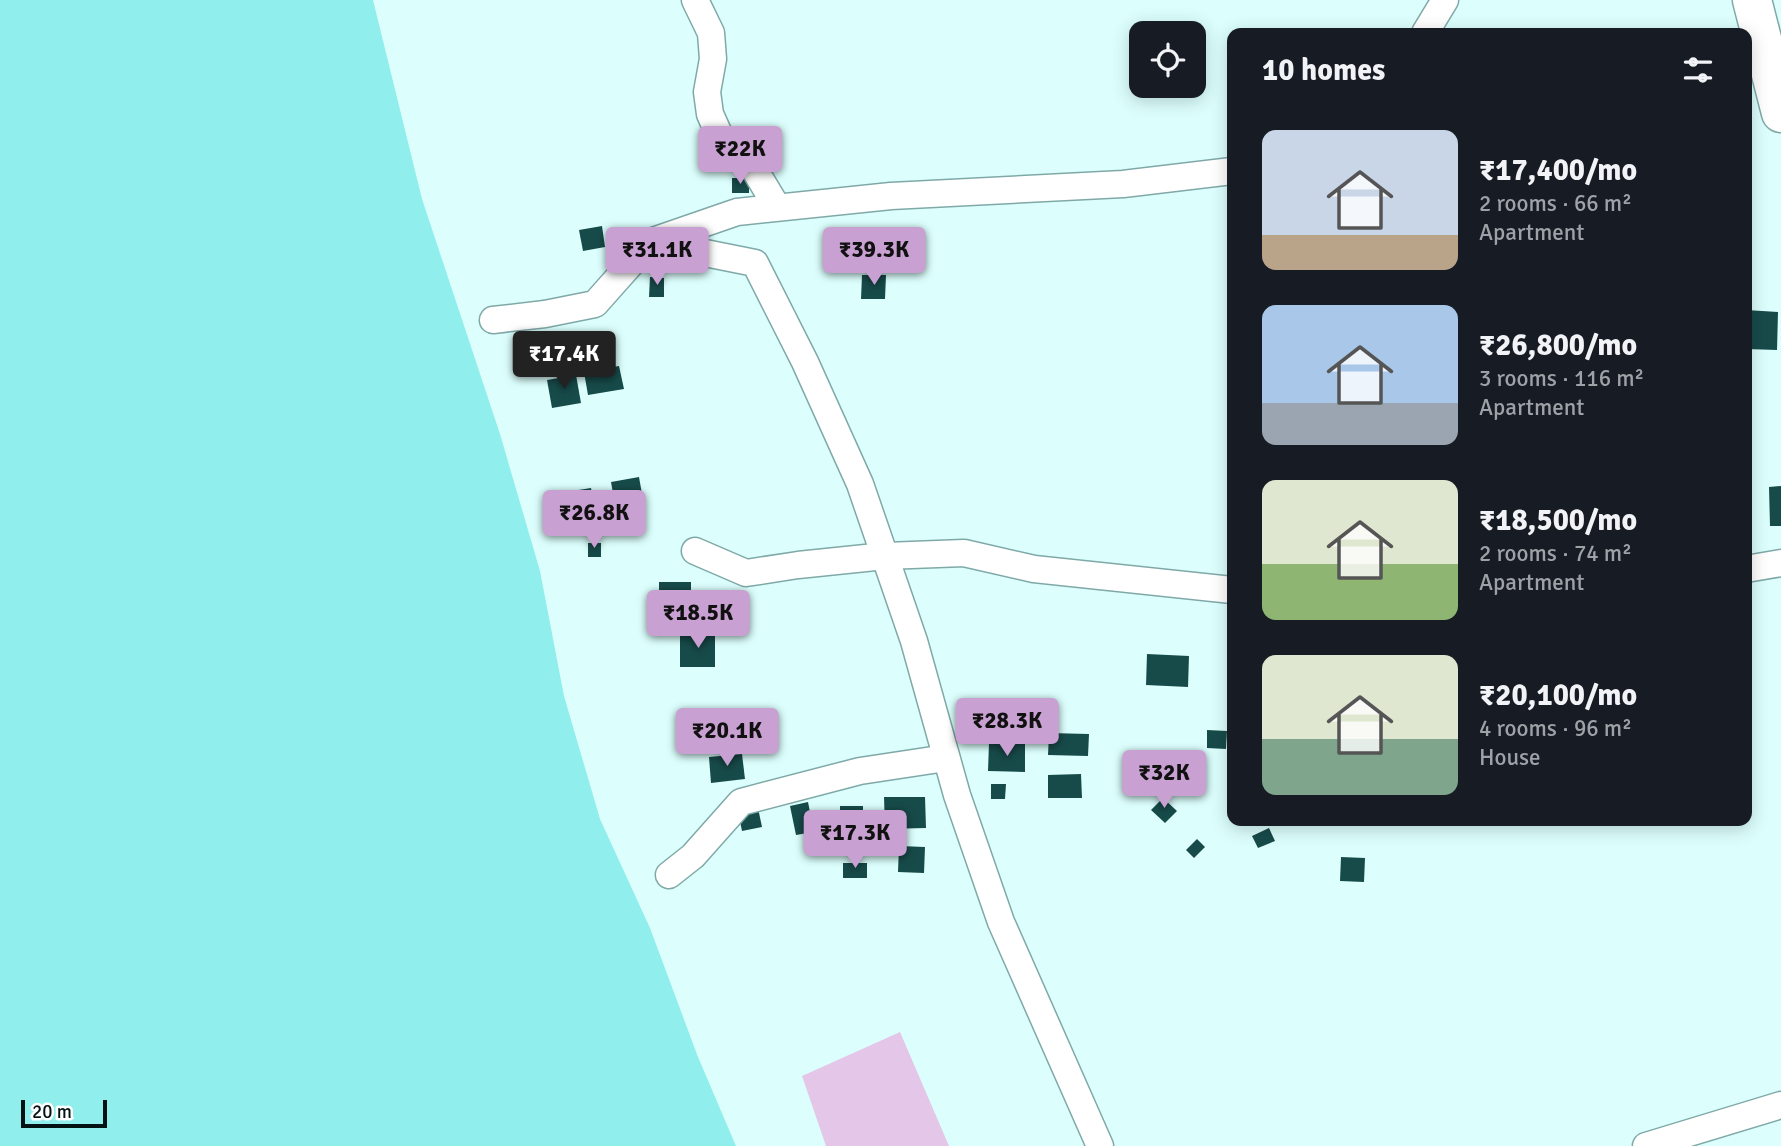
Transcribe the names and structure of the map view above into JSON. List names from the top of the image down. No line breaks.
{"scale_bar":"20 m","page":{"heading":"10 homes","list":[{"name":"₹17,400/mo","note":"2 rooms · 66 m² · Apartment"},{"name":"₹26,800/mo","note":"3 rooms · 116 m² · Apartment"},{"name":"₹18,500/mo","note":"2 rooms · 74 m² · Apartment"},{"name":"₹20,100/mo","note":"4 rooms · 96 m² · House"}],"price":["₹22K","₹31.1K","₹39.3K","₹17.4K","₹26.8K","₹18.5K","₹28.3K","₹20.1K","₹32K","₹17.3K"],"scale":"20 m"}}
